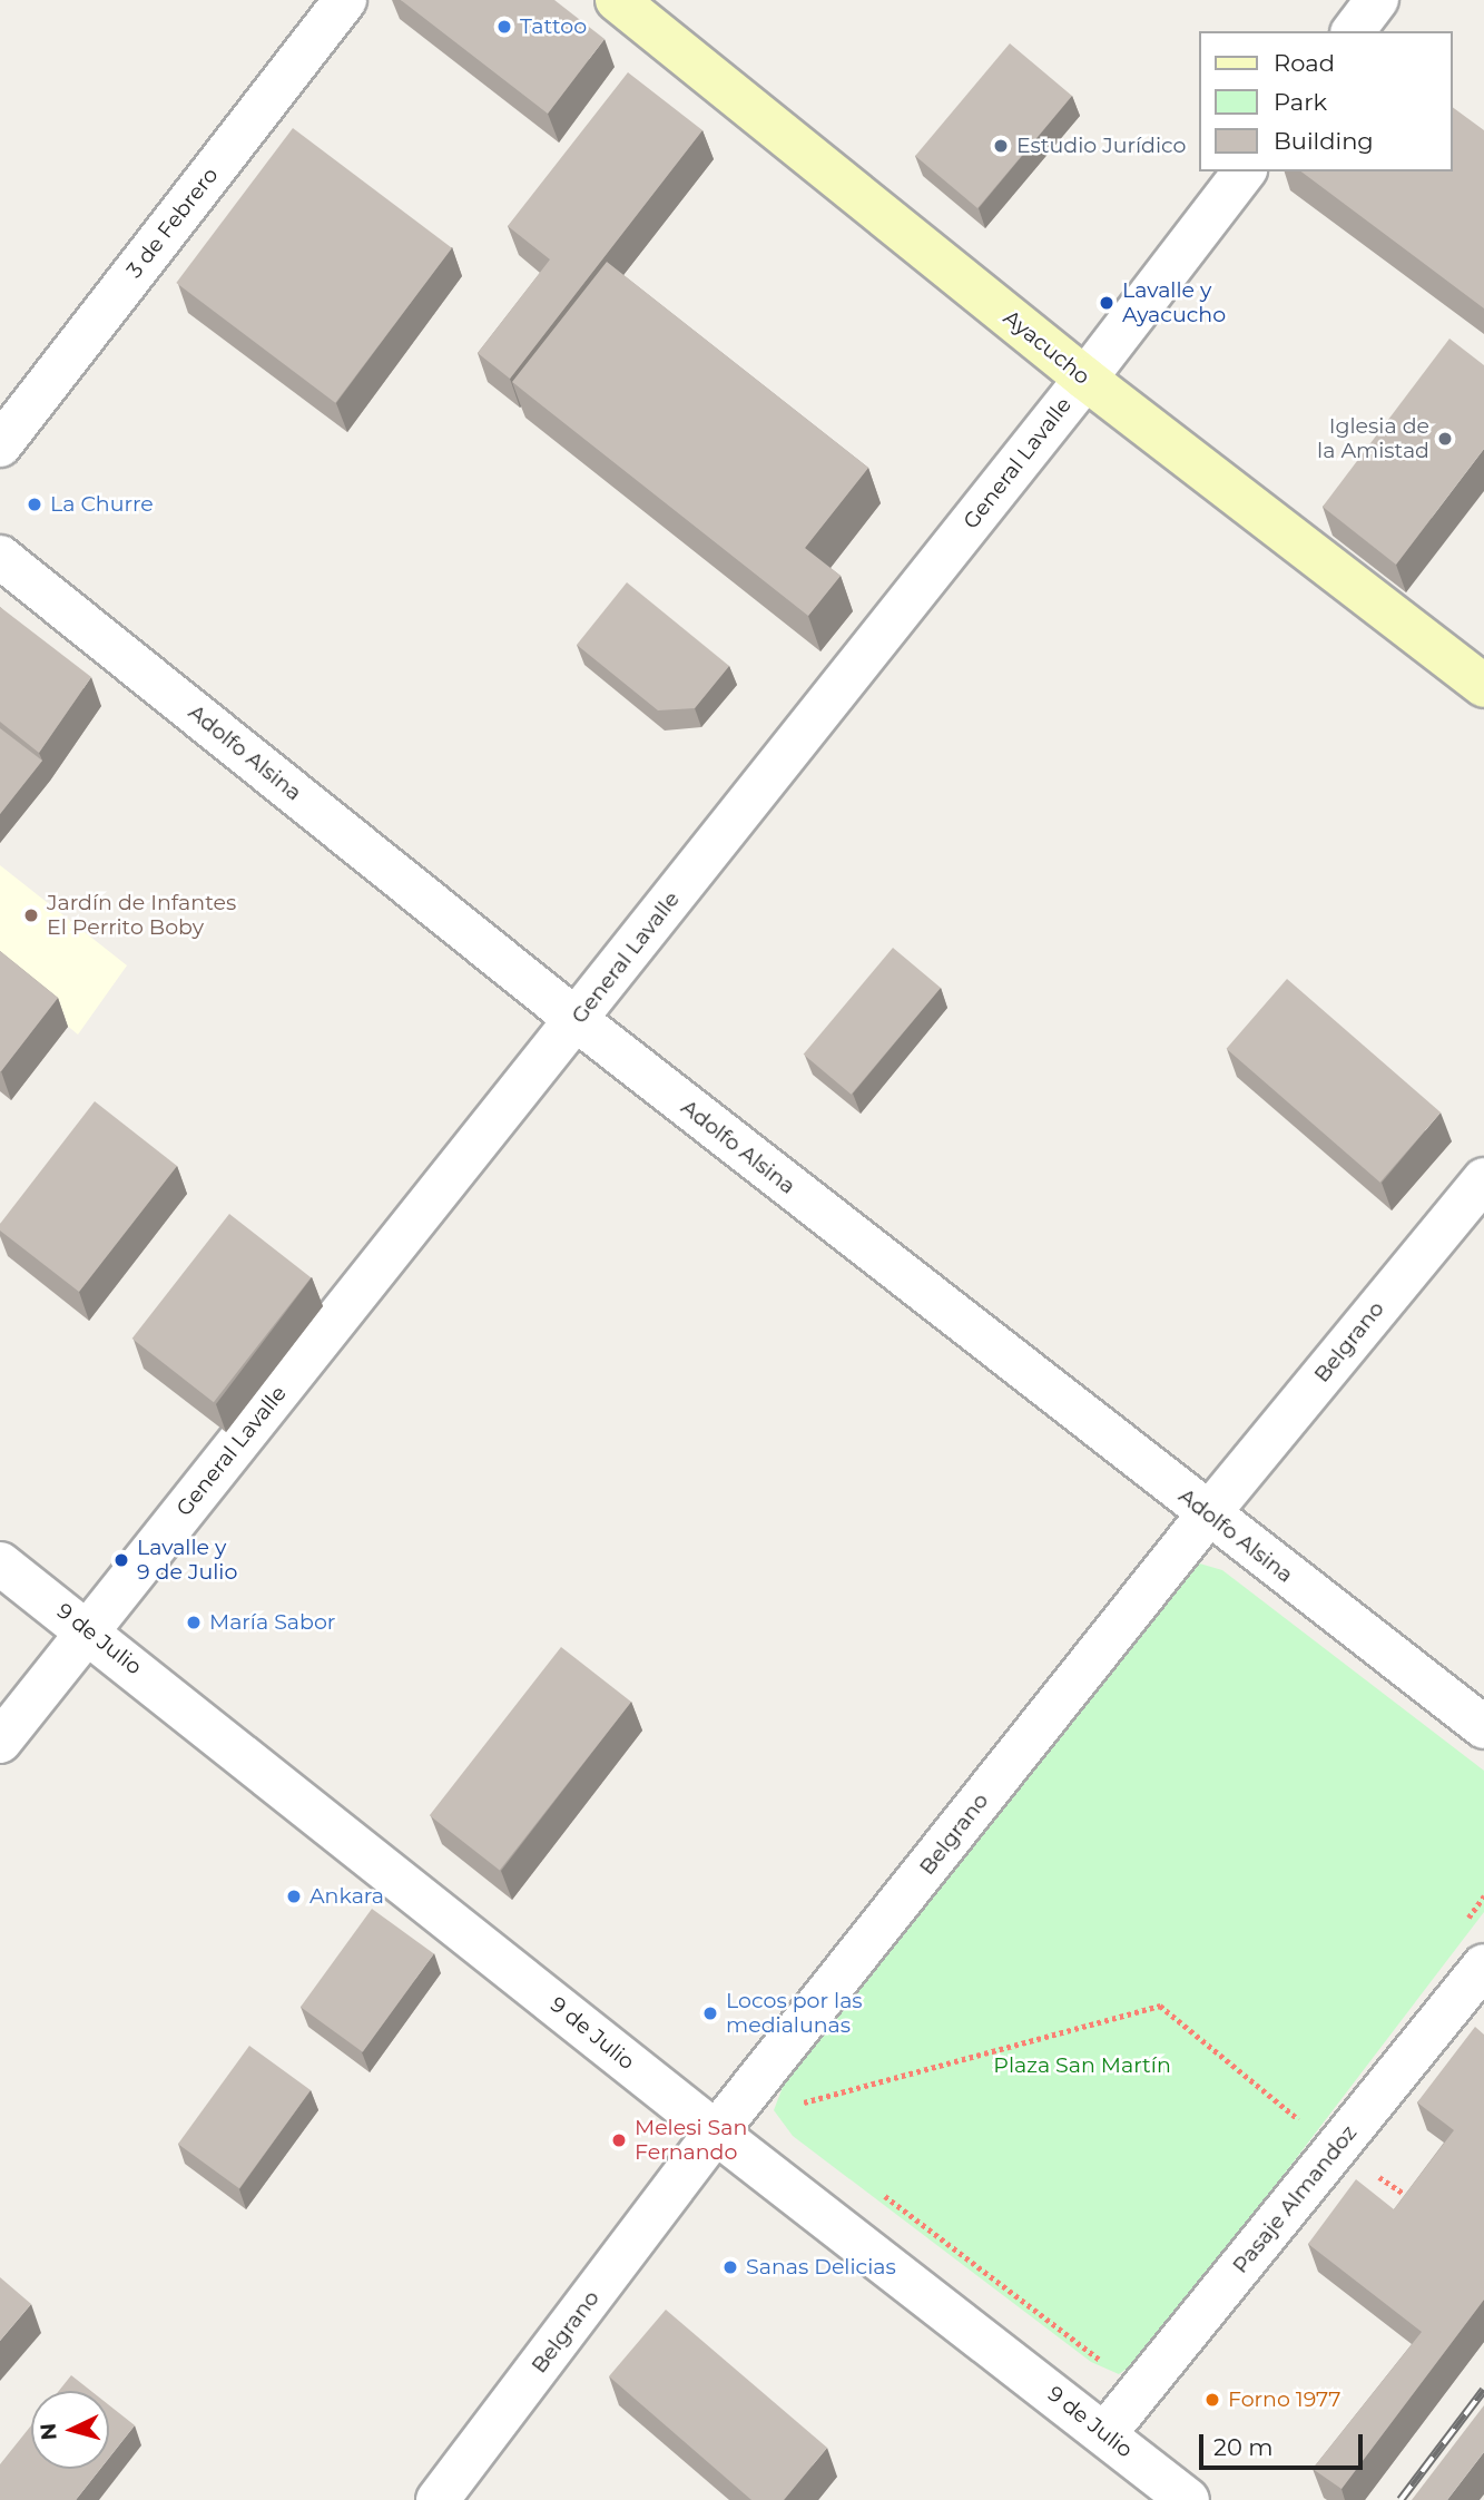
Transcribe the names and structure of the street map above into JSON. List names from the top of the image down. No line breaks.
{"streets":{"street":["3 de Febrero","Ayacucho","General Lavalle","Adolfo Alsina","Belgrano","9 de Julio","Pasaje Almandoz"]},"crossings":[["Ayacucho","General Lavalle"],["General Lavalle","Adolfo Alsina"],["General Lavalle","9 de Julio"],["Adolfo Alsina","Belgrano"],["Belgrano","9 de Julio"],["9 de Julio","Pasaje Almandoz"]],"parks":["Plaza San Martín"],"places":["Tattoo","Estudio Jurídico","Lavalle y Ayacucho","Iglesia de la Amistad","La Churre","Jardín de Infantes El Perrito Boby","Lavalle y 9 de Julio","María Sabor","Ankara","Locos por las medialunas","Melesi San Fernando","Sanas Delicias","Forno 1977"],"legend":["Road","Park","Building"],"scale_bar":"20 m","north":"left"}
